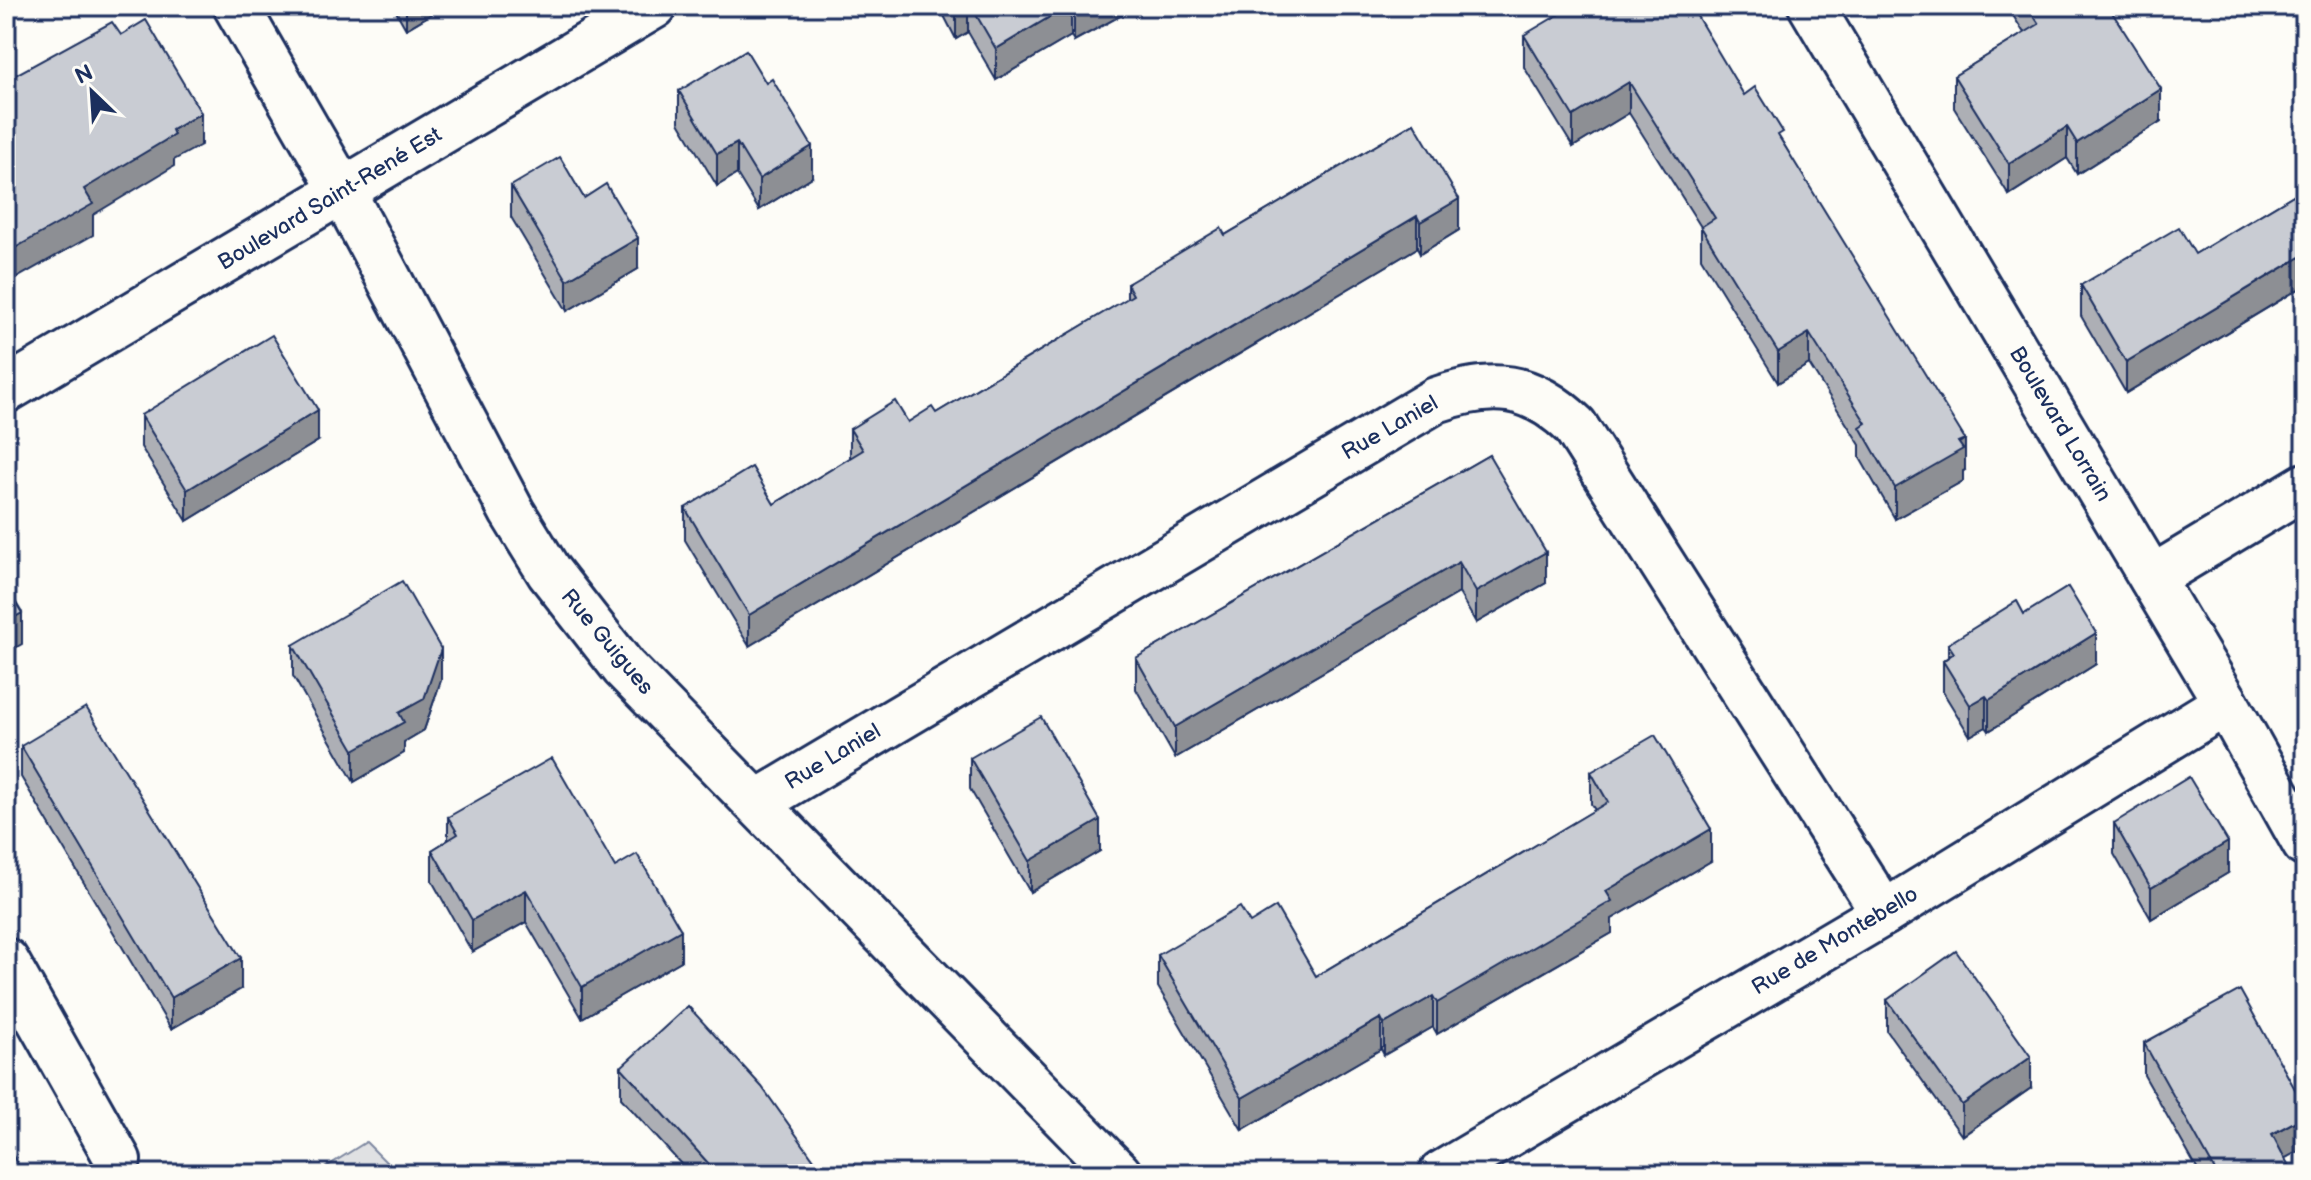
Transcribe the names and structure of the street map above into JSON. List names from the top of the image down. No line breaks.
{"streets":{"street":["Boulevard Saint-René Est","Boulevard Lorrain","Rue Laniel","Rue Guigues","Rue de Montebello"]},"crossings":[["Boulevard Saint-René Est","Rue Guigues"],["Boulevard Lorrain","Rue de Montebello"],["Rue Laniel","Rue Guigues"],["Rue Laniel","Rue de Montebello"]],"north":"top left"}
